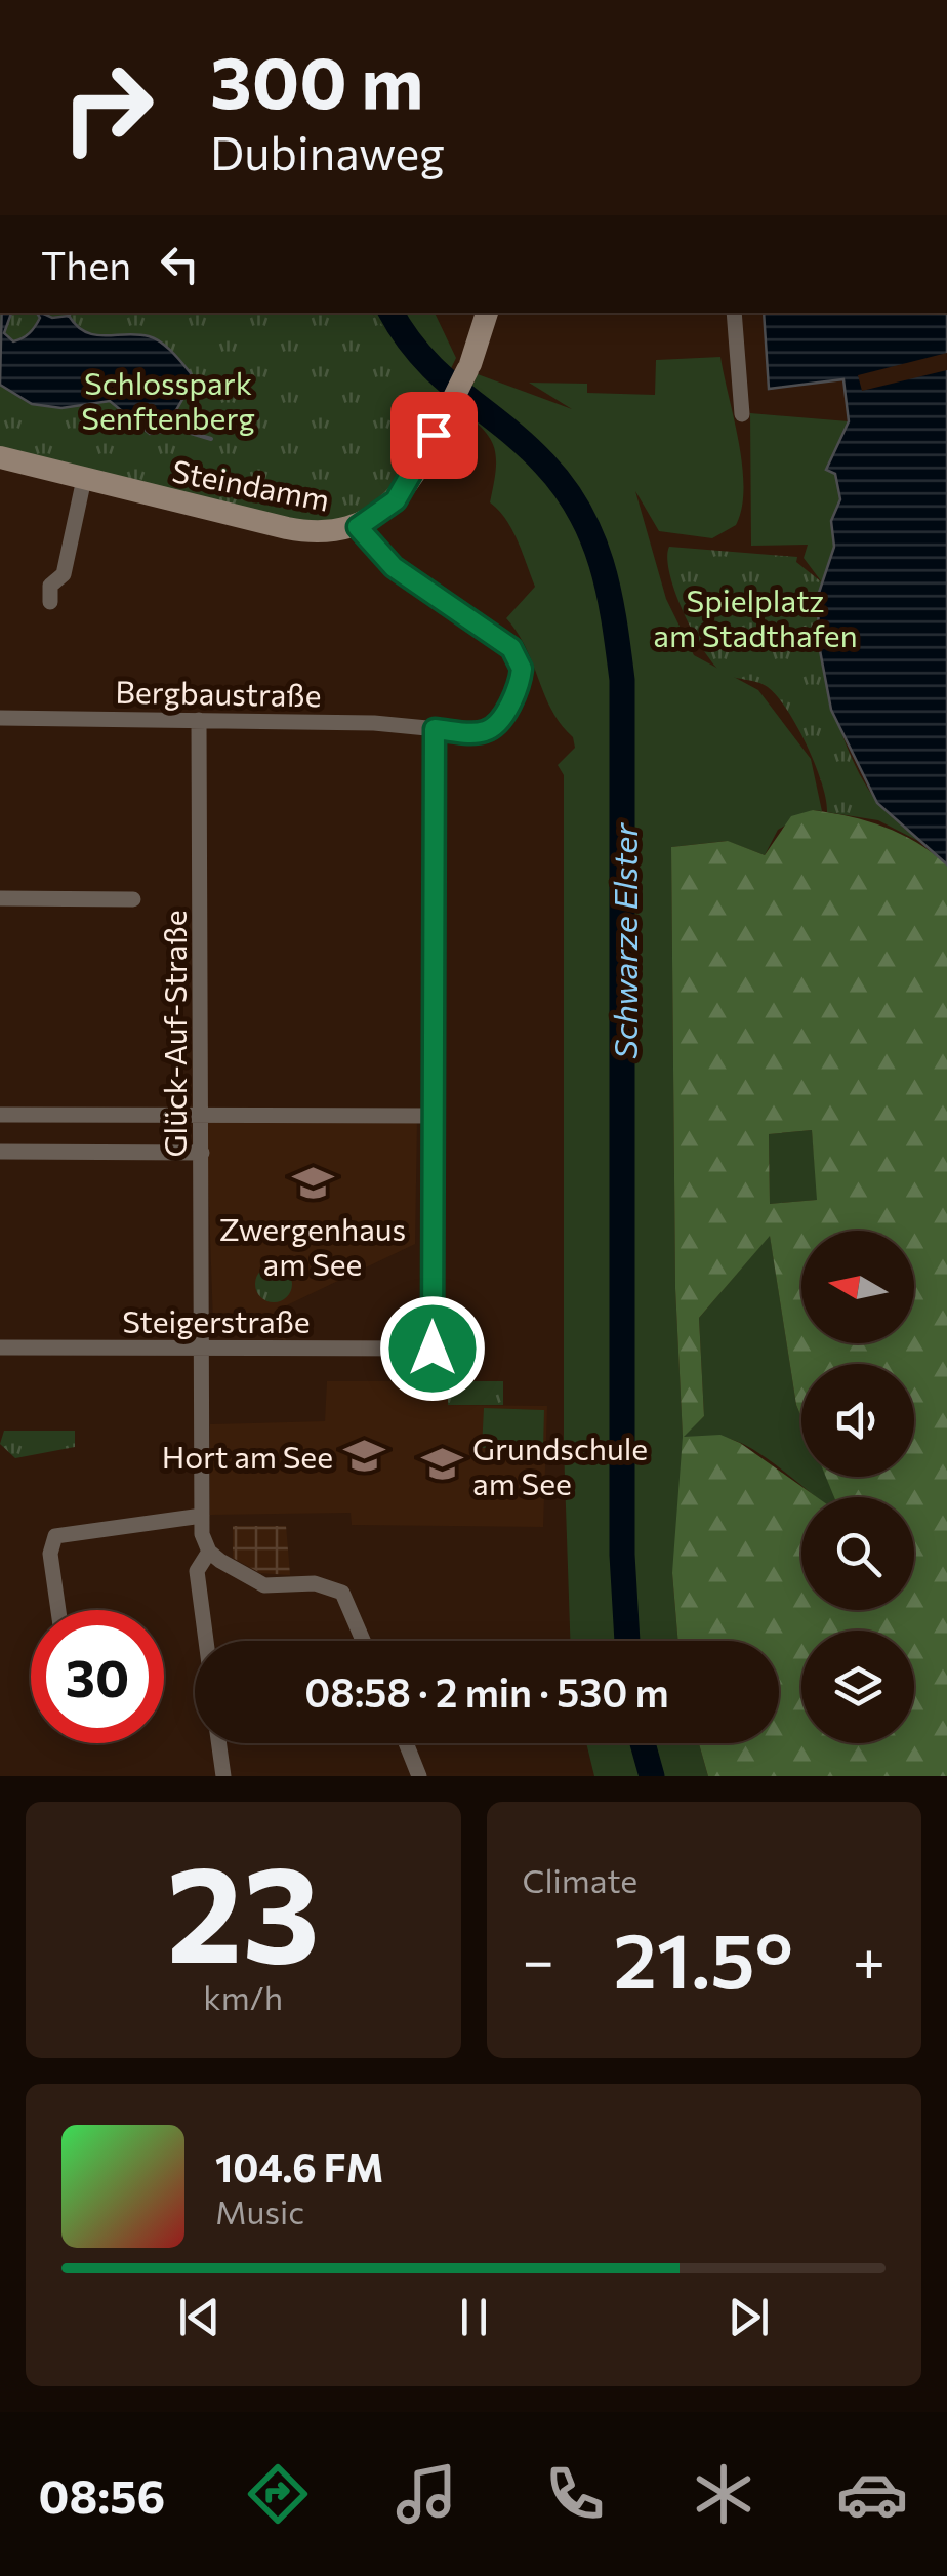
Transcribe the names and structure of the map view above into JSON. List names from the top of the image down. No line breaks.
{"streets":{"street":["Steindamm","Bergbaustraße","Glück-Auf-Straße","Steigerstraße"]},"crossings":[["Steindamm","Bergbaustraße"],["Bergbaustraße","Glück-Auf-Straße"],["Glück-Auf-Straße","Steigerstraße"]],"water":["Schwarze Elster"],"parks":["Schlosspark Senftenberg","Spielplatz am Stadthafen"],"places":{"school or university":["Zwergenhaus am See","Hort am See","Grundschule am See"]},"north":"left","page":{"turn":["300 m","Dubinaweg"],"then":"Then","limit":"30","trip":"08:58 · 2 min · 530 m","tile":[["23","km/h"],"Climate"],"heat":["−","21.5°","+"],"song":["104.6 FM","Music"],"tabs":"08:56"}}
